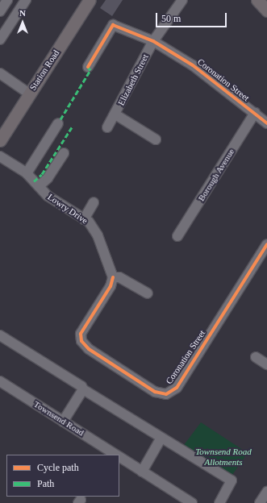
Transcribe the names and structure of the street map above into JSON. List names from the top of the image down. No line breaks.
{"streets":{"main road":["Station Road"],"street":["Elizabeth Street","Coronation Street","Borough Avenue","Lowry Drive","Townsend Road"]},"crossings":[["Elizabeth Street","Coronation Street"],["Coronation Street","Borough Avenue"],["Coronation Street","Lowry Drive"]],"parks":["Townsend Road Allotments"],"legend":["Cycle path","Path"],"scale_bar":"50 m","north":"top"}
